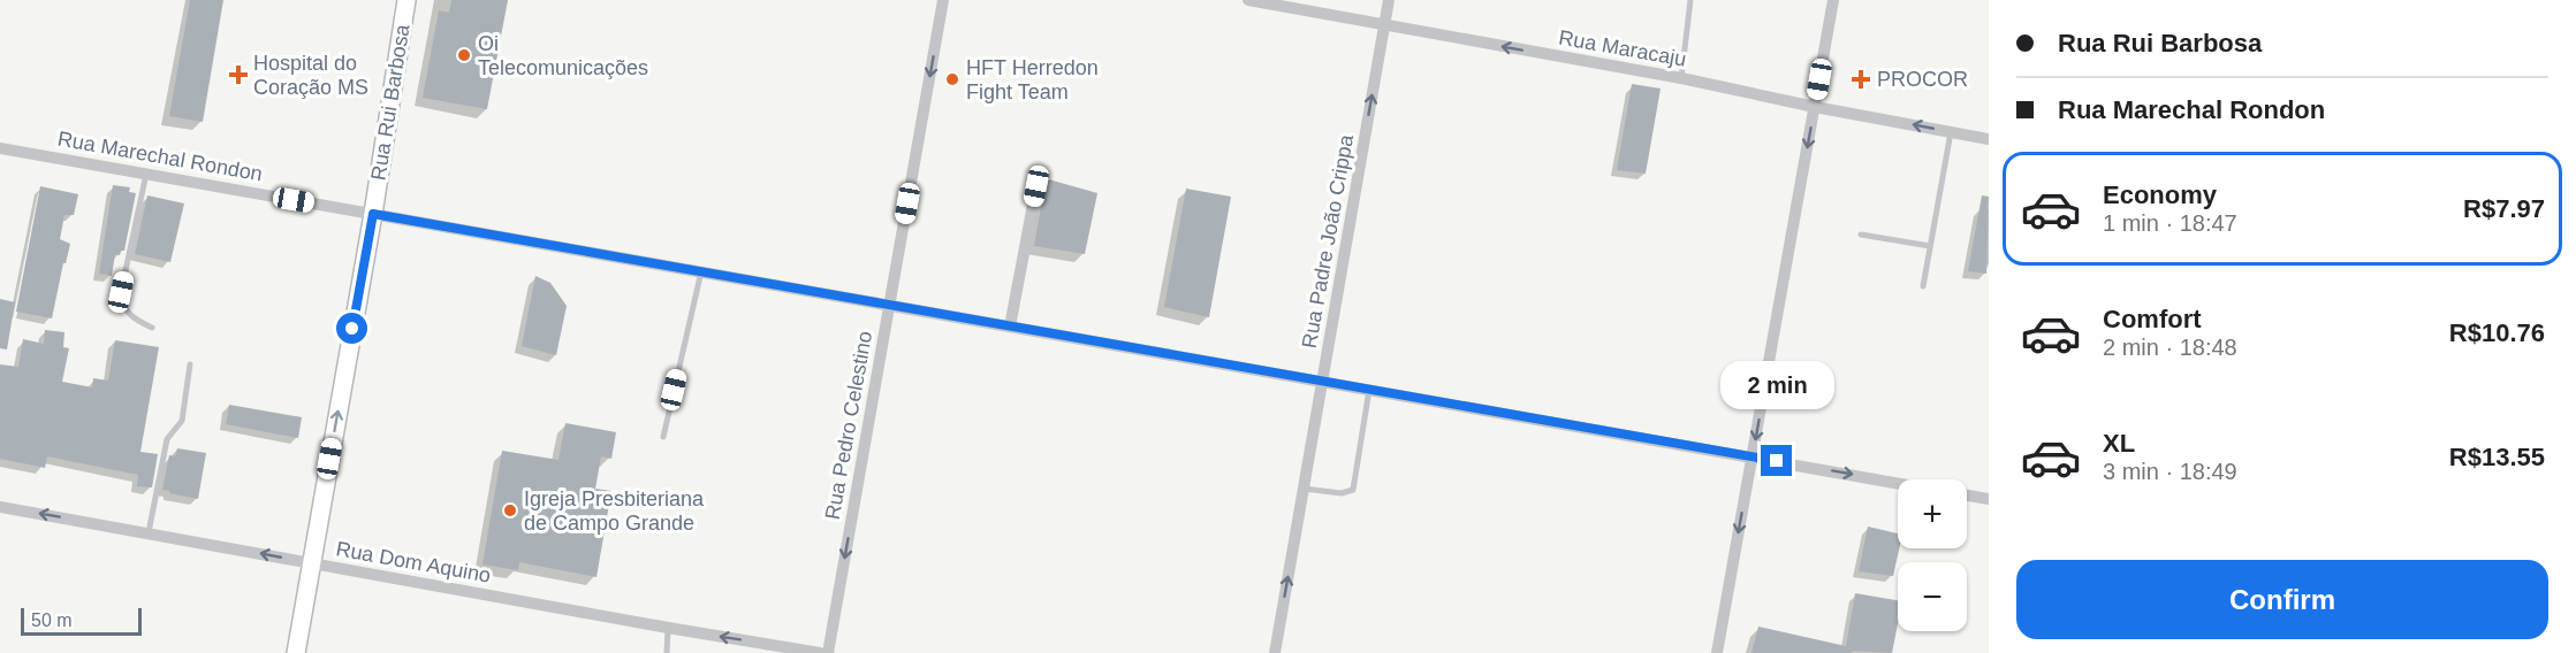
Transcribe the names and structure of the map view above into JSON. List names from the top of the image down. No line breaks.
{"streets":{"street":["Rua Maracaju","Rua Rui Barbosa","Rua Marechal Rondon","Rua Padre João Crippa","Rua Pedro Celestino","Rua Dom Aquino"]},"crossings":[["Rua Maracaju","Rua Padre João Crippa"],["Rua Rui Barbosa","Rua Marechal Rondon"],["Rua Rui Barbosa","Rua Dom Aquino"],["Rua Marechal Rondon","Rua Padre João Crippa"],["Rua Marechal Rondon","Rua Pedro Celestino"]],"one_way":["Rua Maracaju","Rua Rui Barbosa","Rua Padre João Crippa","Rua Pedro Celestino","Rua Dom Aquino"],"places":{"other":["Oi Telecomunicações","HFT Herredon Fight Team","Igreja Presbiteriana de Campo Grande"],"health":["Hospital do Coração MS","PROCOR"]},"scale_bar":"50 m","page":{"banner":["Rua Rui Barbosa","Rua Marechal Rondon"],"list":[{"name":"Economy","note":"1 min · 18:47","value":"R$7.97"},{"name":"Comfort","note":"2 min · 18:48","value":"R$10.76"},{"name":"XL","note":"3 min · 18:49","value":"R$13.55"}],"bubble":"2 min","map_buttons":["+","−"],"buttons":"Confirm","scale":"50 m"}}
